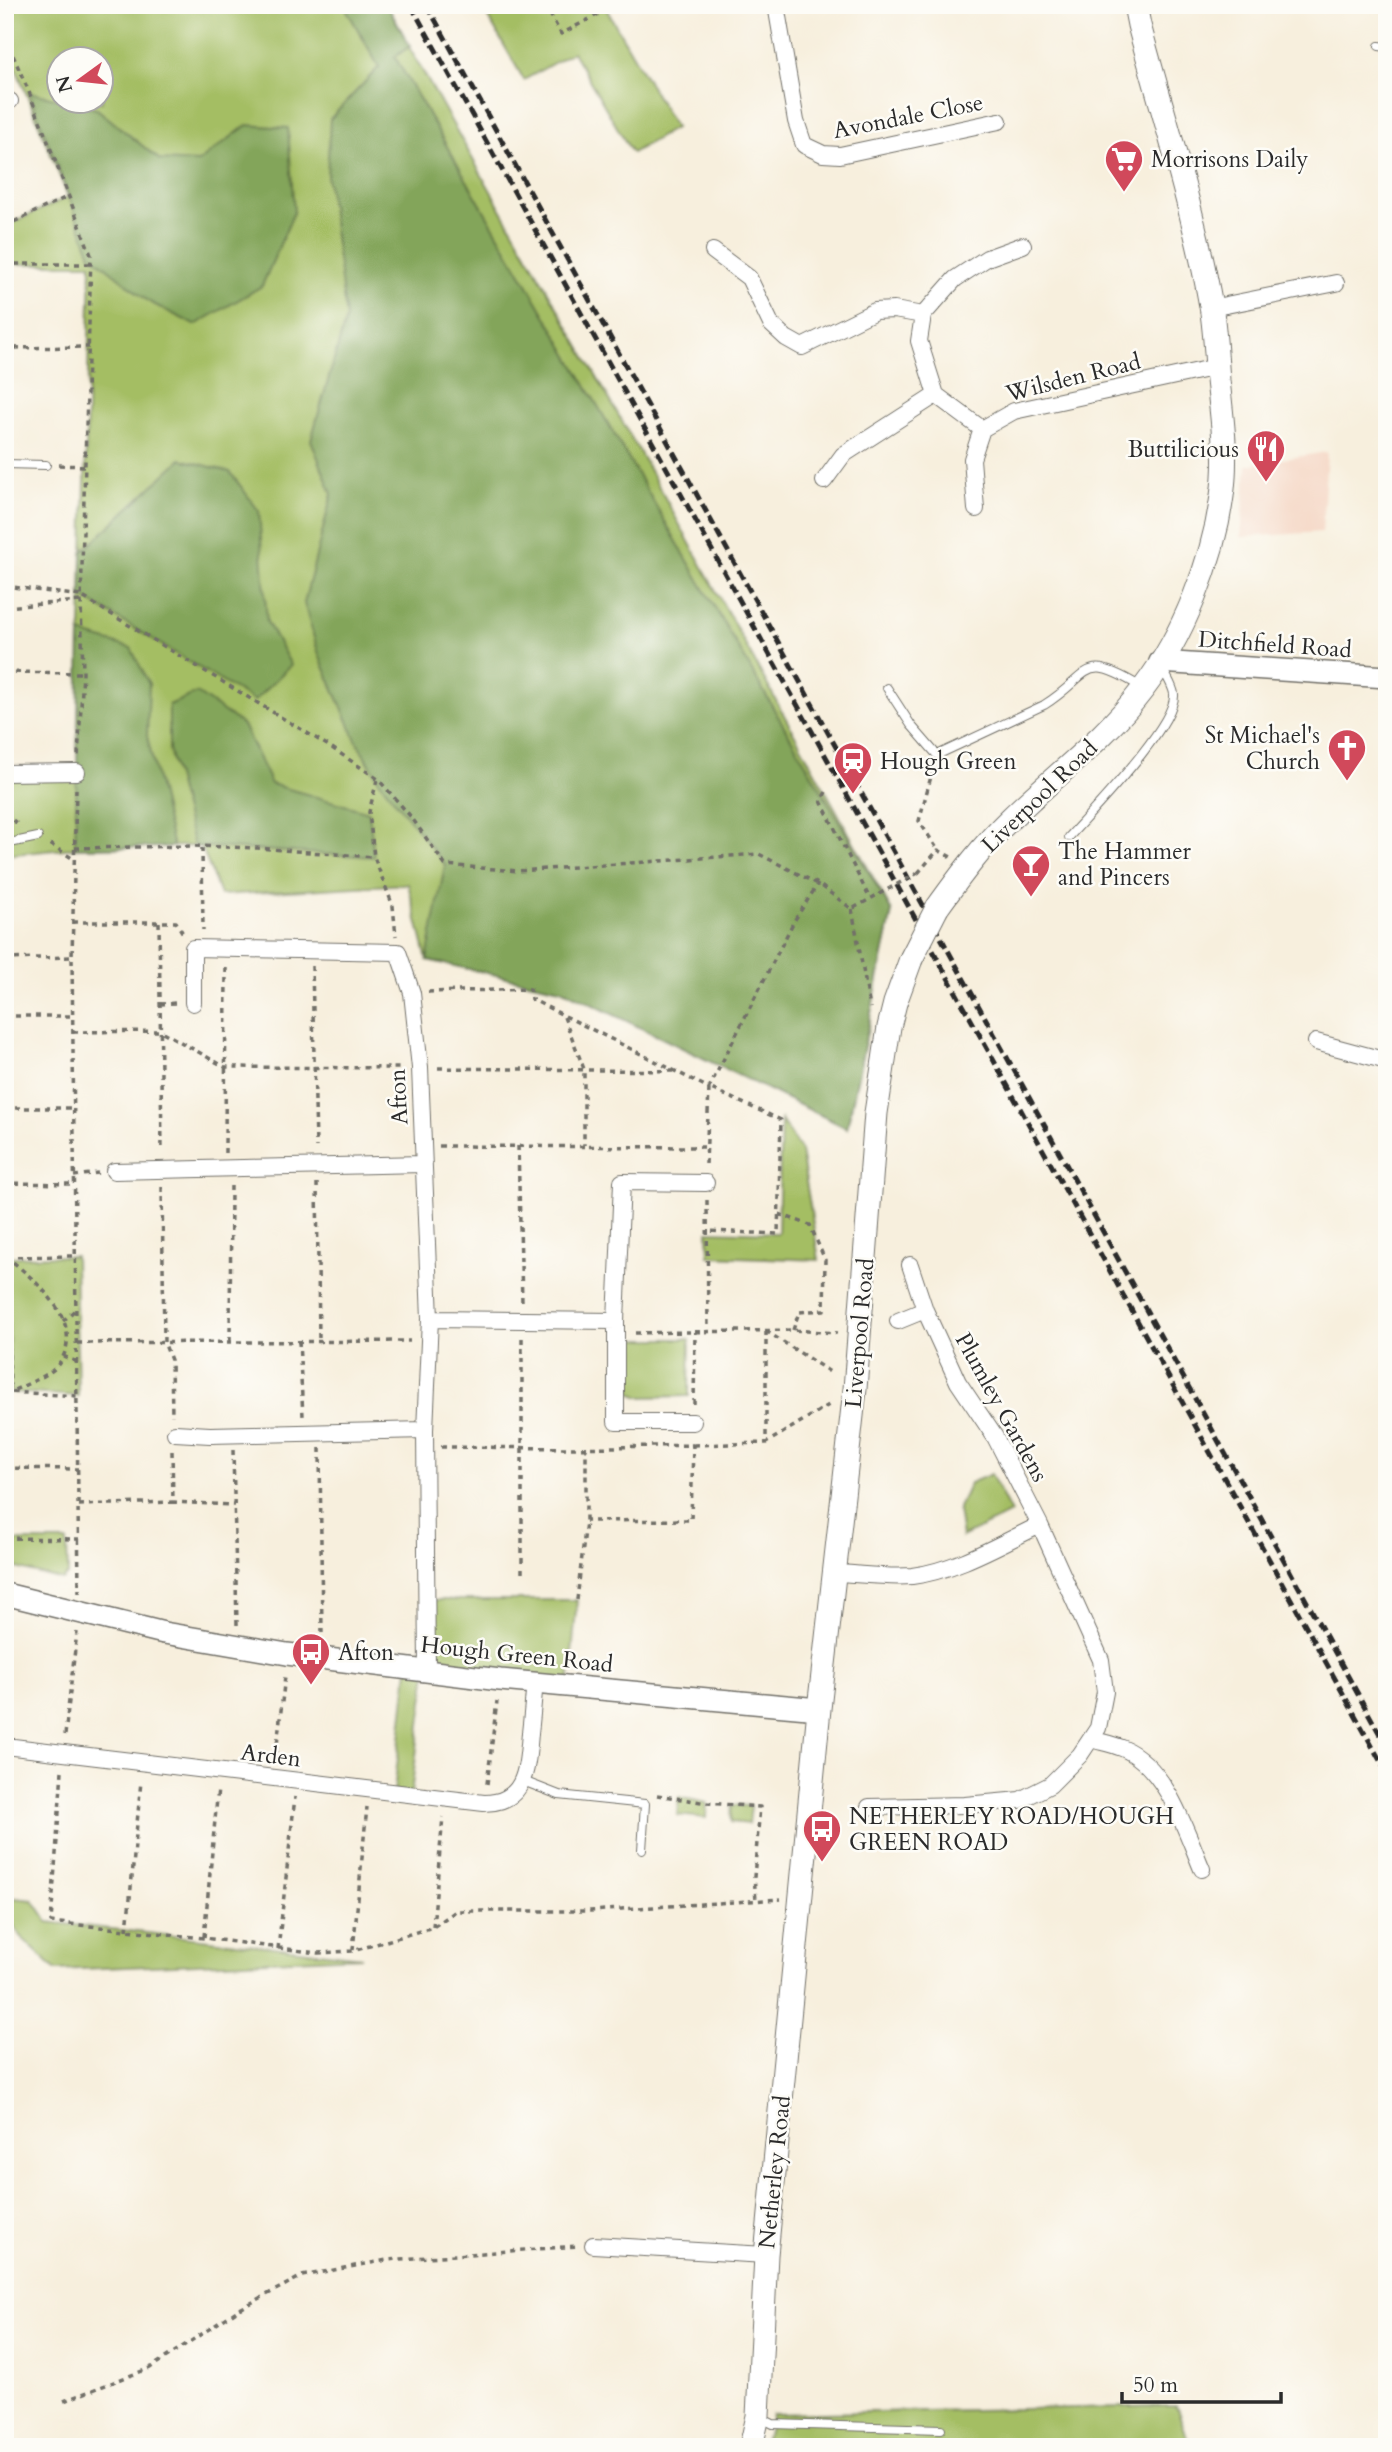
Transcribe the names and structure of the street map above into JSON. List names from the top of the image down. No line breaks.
{"streets":{"main road":["Liverpool Road","Netherley Road"],"street":["Avondale Close","Wilsden Road","Ditchfield Road","Afton","Plumley Gardens","Hough Green Road","Arden"]},"crossings":[["Wilsden Road","Liverpool Road"],["Ditchfield Road","Liverpool Road"],["Liverpool Road","Hough Green Road"],["Liverpool Road","Netherley Road"],["Afton","Hough Green Road"]],"places":{"supermarket":["Morrisons Daily"],"restaurant":["Buttilicious"],"church":["St Michael's Church"],"station":["Hough Green"],"bar":["The Hammer and Pincers"],"bus stop":["Afton","NETHERLEY ROAD/HOUGH GREEN ROAD"]},"scale_bar":"50 m","north":"left"}
